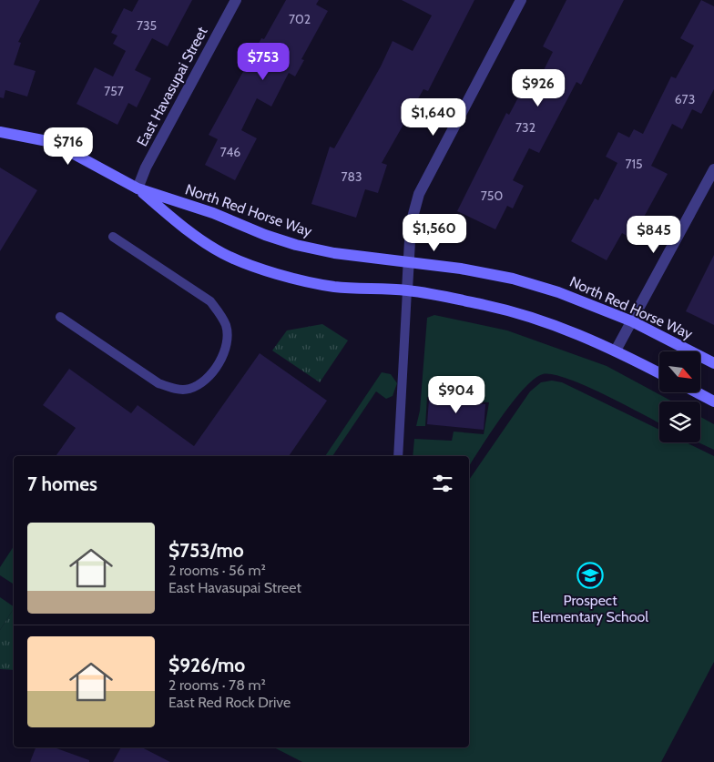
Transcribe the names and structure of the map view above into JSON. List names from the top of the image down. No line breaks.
{"streets":{"street":["East Havasupai Street","North Red Horse Way"]},"crossings":[["East Havasupai Street","North Red Horse Way"]],"places":{"school or university":["Prospect Elementary School"]},"house_numbers":["702","735","757","673","732","746","715","783","750"],"north":"bottom right","page":{"price":["$753","$926","$1,640","$716","$1,560","$845","$904"],"heading":"7 homes","list":[{"name":"$753/mo","note":"2 rooms · 56 m² · East Havasupai Street"},{"name":"$926/mo","note":"2 rooms · 78 m² · East Red Rock Drive"}]}}
